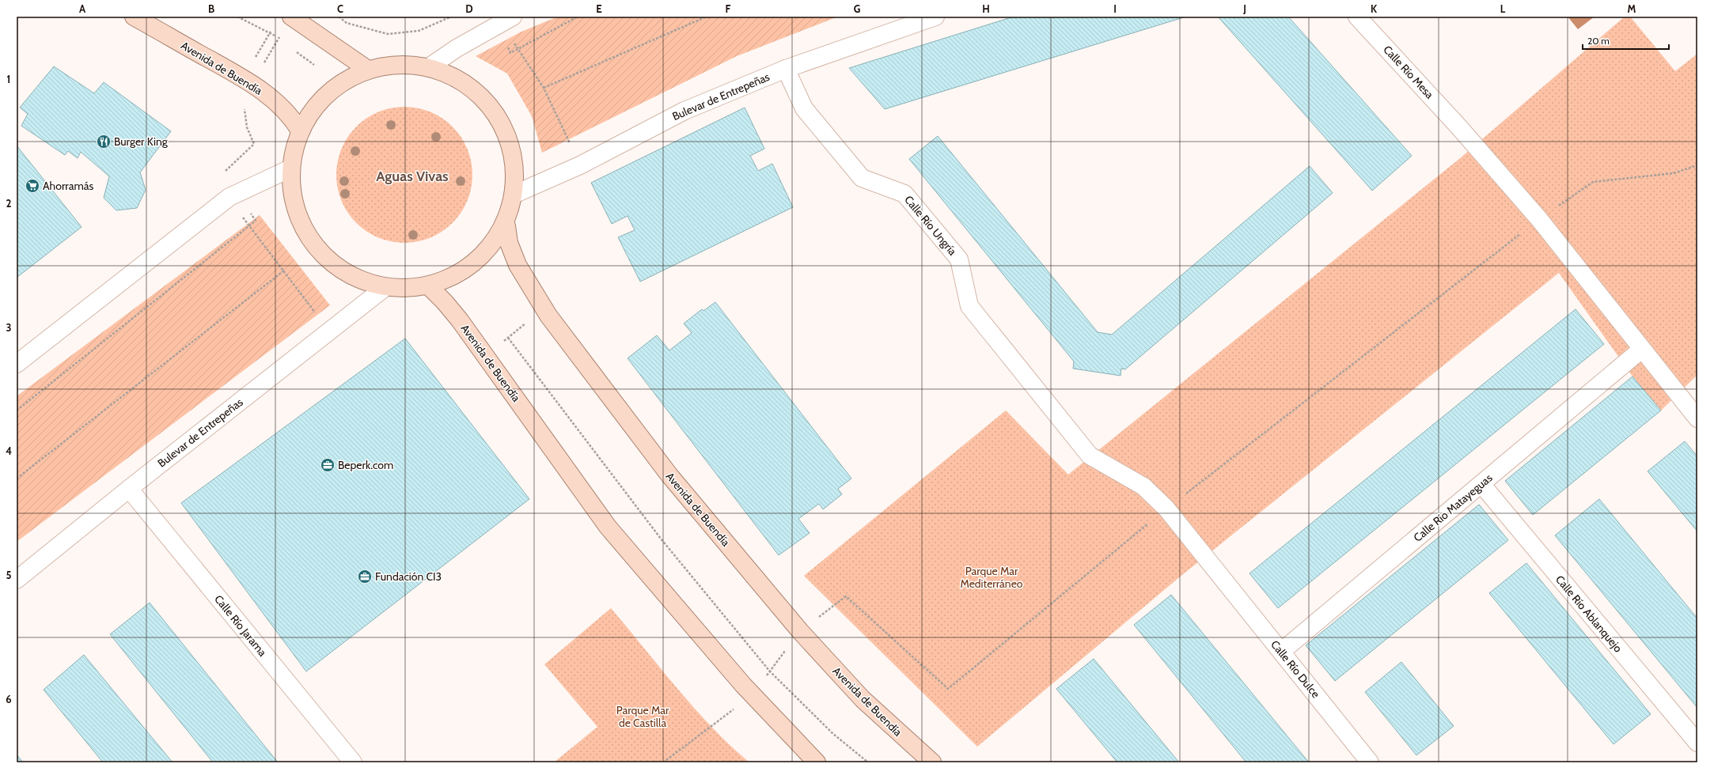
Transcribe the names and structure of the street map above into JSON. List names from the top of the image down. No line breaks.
{"streets":{"main road":["Avenida de Buendía"],"street":["Calle Río Mesa","Bulevar de Entrepeñas","Calle Río Ungría","Calle Río Matayeguas","Calle Río Ablanquejo","Calle Río Jarama","Calle Río Dulce"]},"crossings":[["Calle Río Mesa","Calle Río Matayeguas"],["Bulevar de Entrepeñas","Calle Río Ungría"],["Bulevar de Entrepeñas","Calle Río Jarama"],["Calle Río Ungría","Calle Río Dulce"],["Calle Río Matayeguas","Calle Río Ablanquejo"],["Calle Río Matayeguas","Calle Río Dulce"]],"districts":["Aguas Vivas"],"parks":["Parque Mar Mediterráneo","Parque Mar de Castilla"],"places":{"restaurant":["Burger King"],"supermarket":["Ahorramás"],"office":["Beperk.com","Fundación CI3"]},"scale_bar":"20 m","grid":{"columns":["A","B","C","D","E","F","G","H","I","J","K","L","M"],"rows":["1","2","3","4","5","6"]}}
